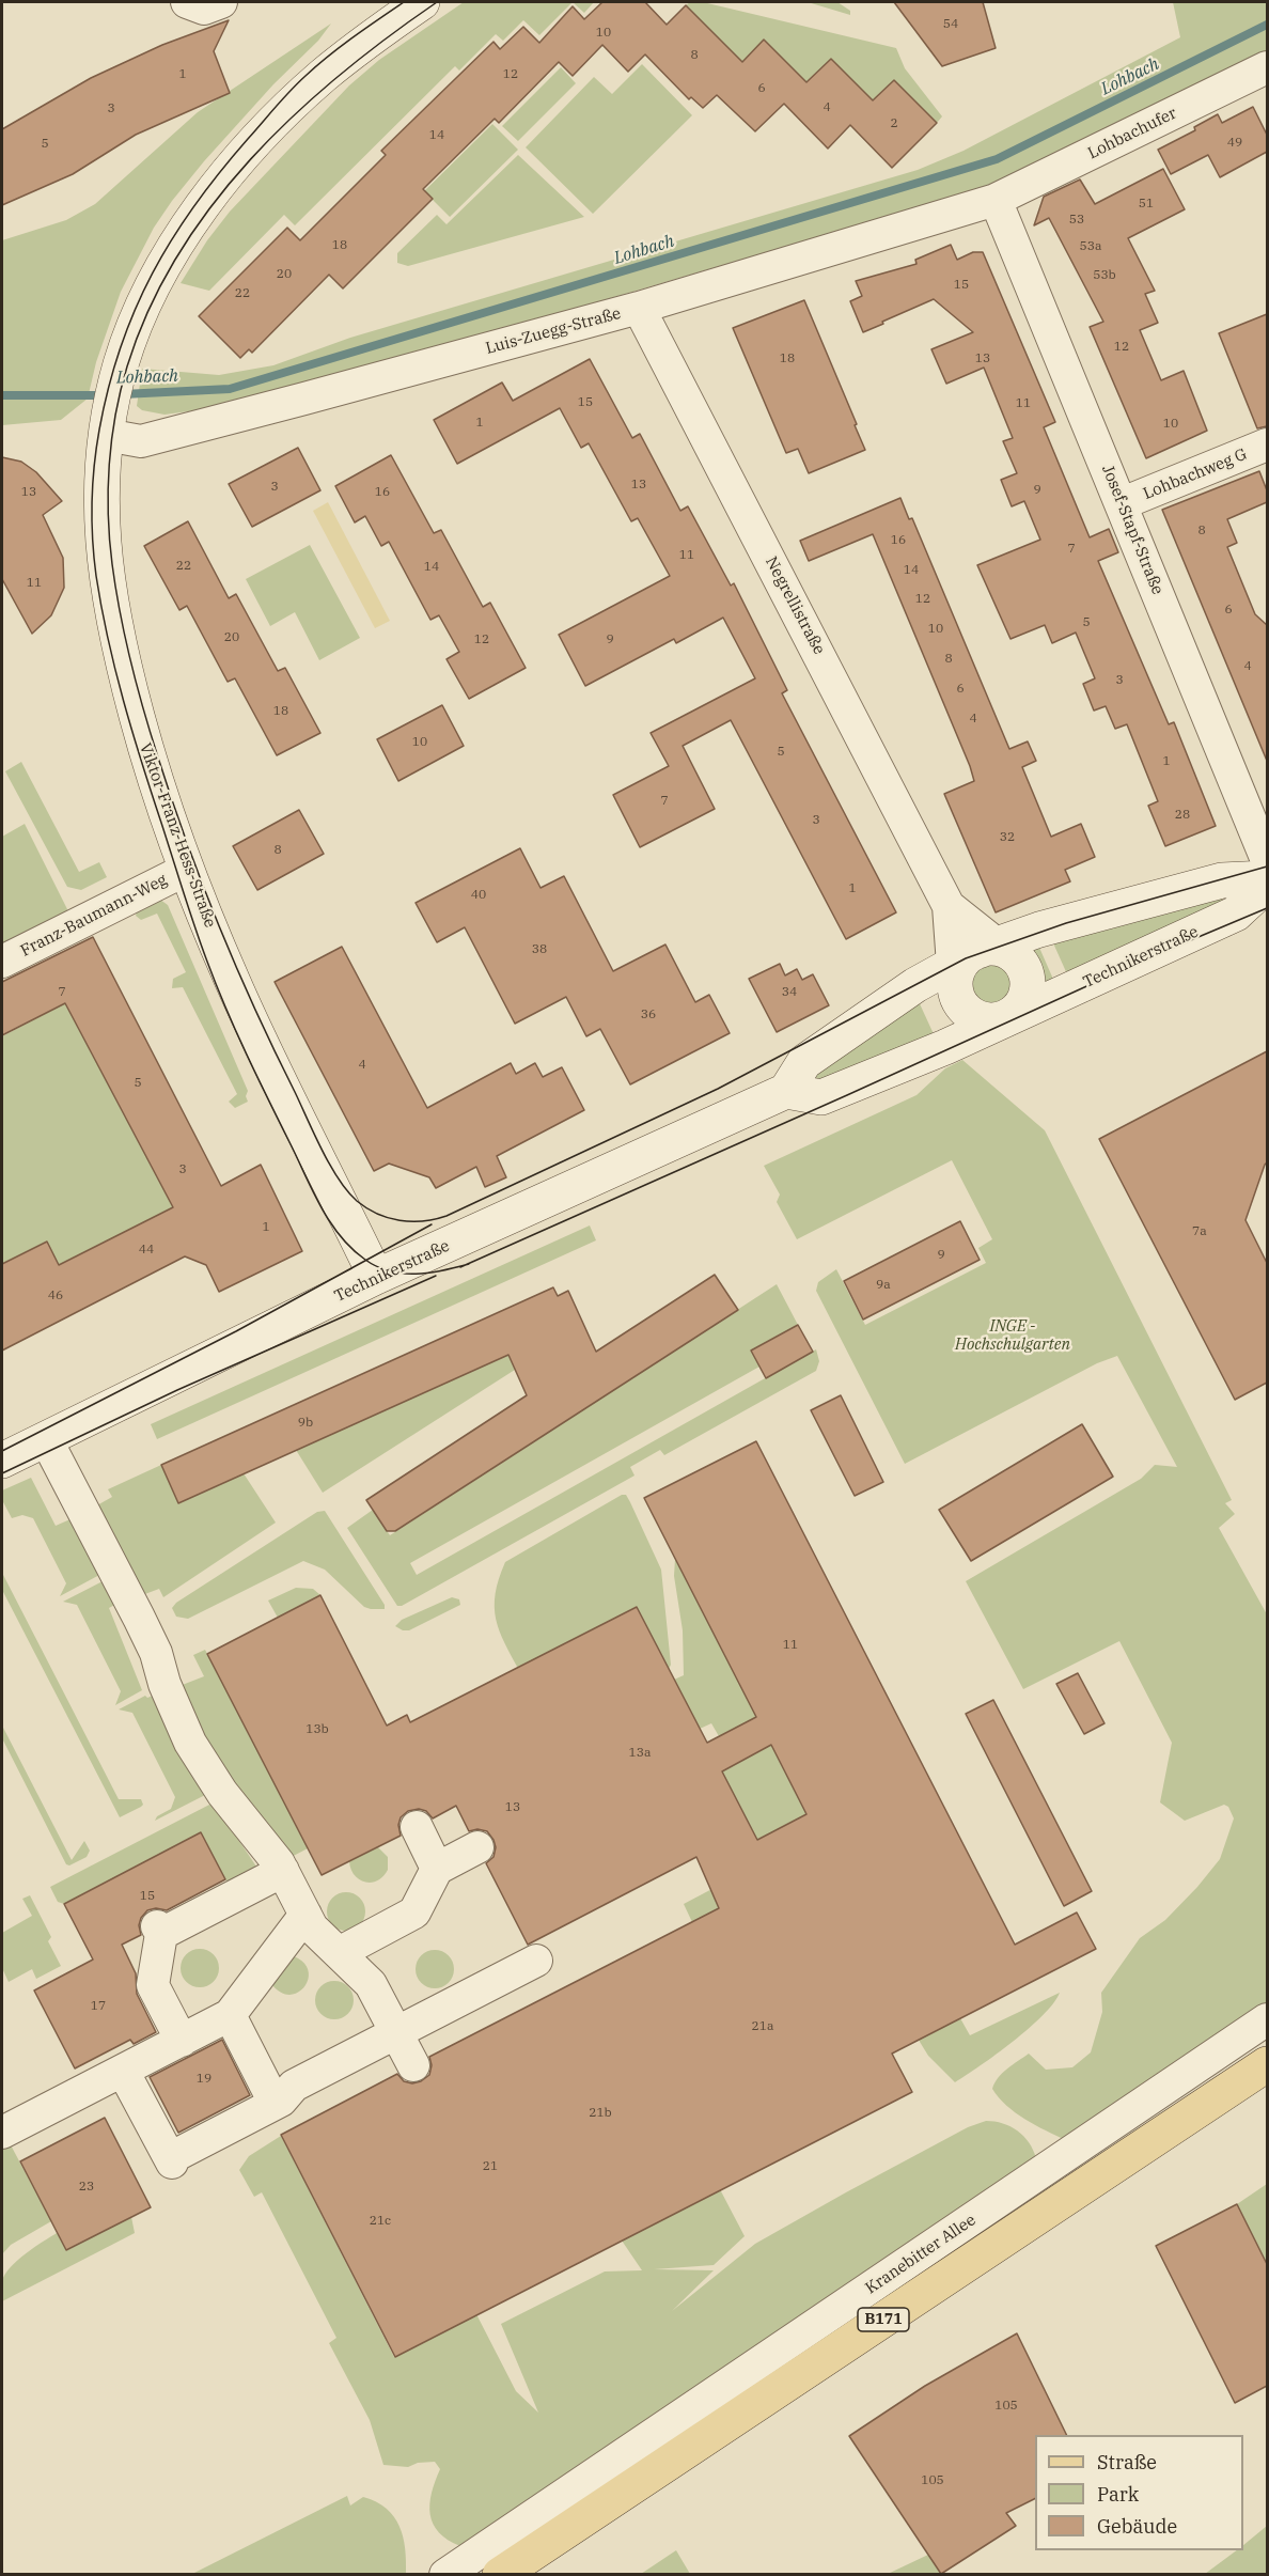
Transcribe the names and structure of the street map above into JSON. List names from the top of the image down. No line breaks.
{"streets":{"main road":["Kranebitter Allee","B171"],"street":["Lohbachufer","Luis-Zuegg-Straße","Lohbachweg G","Josef-Stapf-Straße","Negrellistraße","Viktor-Franz-Hess-Straße","Franz-Baumann-Weg","Technikerstraße"]},"crossings":[["Lohbachufer","Luis-Zuegg-Straße"],["Lohbachufer","Josef-Stapf-Straße"],["Luis-Zuegg-Straße","Josef-Stapf-Straße"],["Luis-Zuegg-Straße","Negrellistraße"],["Luis-Zuegg-Straße","Viktor-Franz-Hess-Straße"],["Lohbachweg G","Josef-Stapf-Straße"],["Negrellistraße","Technikerstraße"],["Viktor-Franz-Hess-Straße","Franz-Baumann-Weg"],["Viktor-Franz-Hess-Straße","Technikerstraße"]],"water":["Lohbach"],"parks":["INGE - Hochschulgarten"],"house_numbers":["54","10","8","1","12","6","4","3","2","14","49","5","51","53","18","53a","20","53b","15","22","12","18","13","15","11","1","10","13","3","9","13","16","8","16","7","11","22","14","14","11","12","6","5","10","20","12","9","8","4","3","6","18","4","10","5","1","7","28","3","32","8","1","40","38","7","34","36","4","5","3","1","7a","44","9","9a","46","9b","11","13b","13a","13","15","17","21a","19","21b","21","23","21c","105","105"],"legend":["Straße","Park","Gebäude"]}
